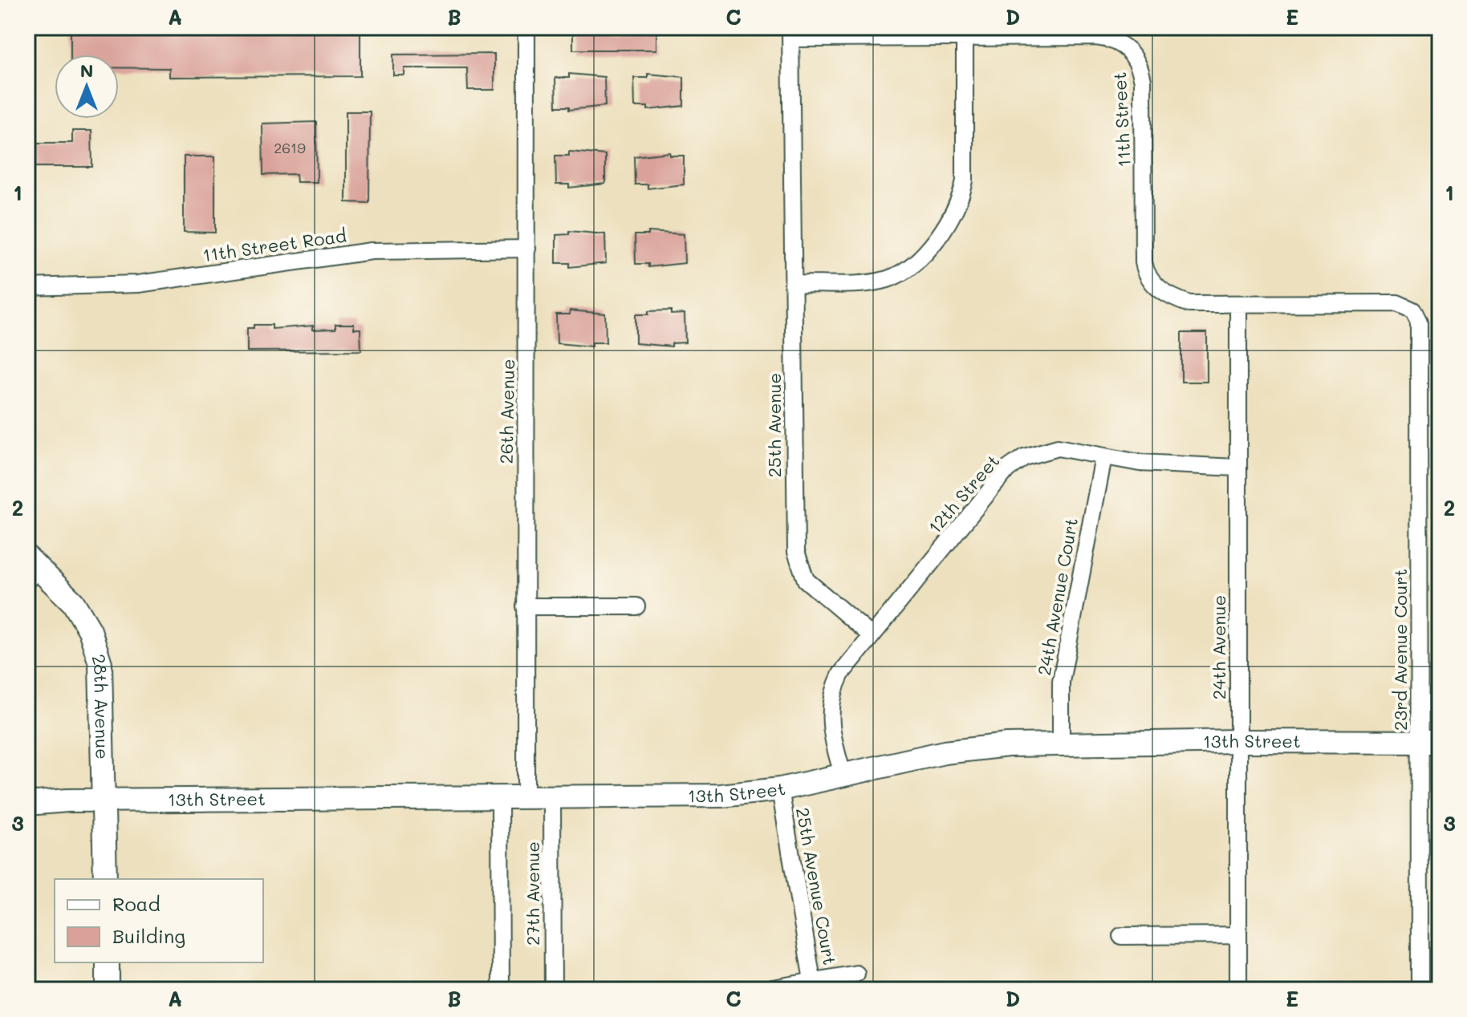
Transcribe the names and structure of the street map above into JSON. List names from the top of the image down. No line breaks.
{"streets":{"street":["11th Street","11th Street Road","26th Avenue","25th Avenue","12th Street","24th Avenue Court","24th Avenue","23rd Avenue Court","28th Avenue","13th Street","25th Avenue Court","27th Avenue"]},"crossings":[["11th Street","25th Avenue"],["11th Street","24th Avenue"],["11th Street","23rd Avenue Court"],["11th Street Road","26th Avenue"],["26th Avenue","13th Street"],["25th Avenue","12th Street"],["12th Street","24th Avenue Court"],["12th Street","24th Avenue"],["24th Avenue Court","13th Street"],["24th Avenue","13th Street"],["23rd Avenue Court","13th Street"],["28th Avenue","13th Street"],["13th Street","25th Avenue Court"],["13th Street","27th Avenue"]],"house_numbers":["2619"],"legend":["Road","Building"],"north":"top","grid":{"columns":["A","B","C","D","E"],"rows":["1","2","3"]}}
